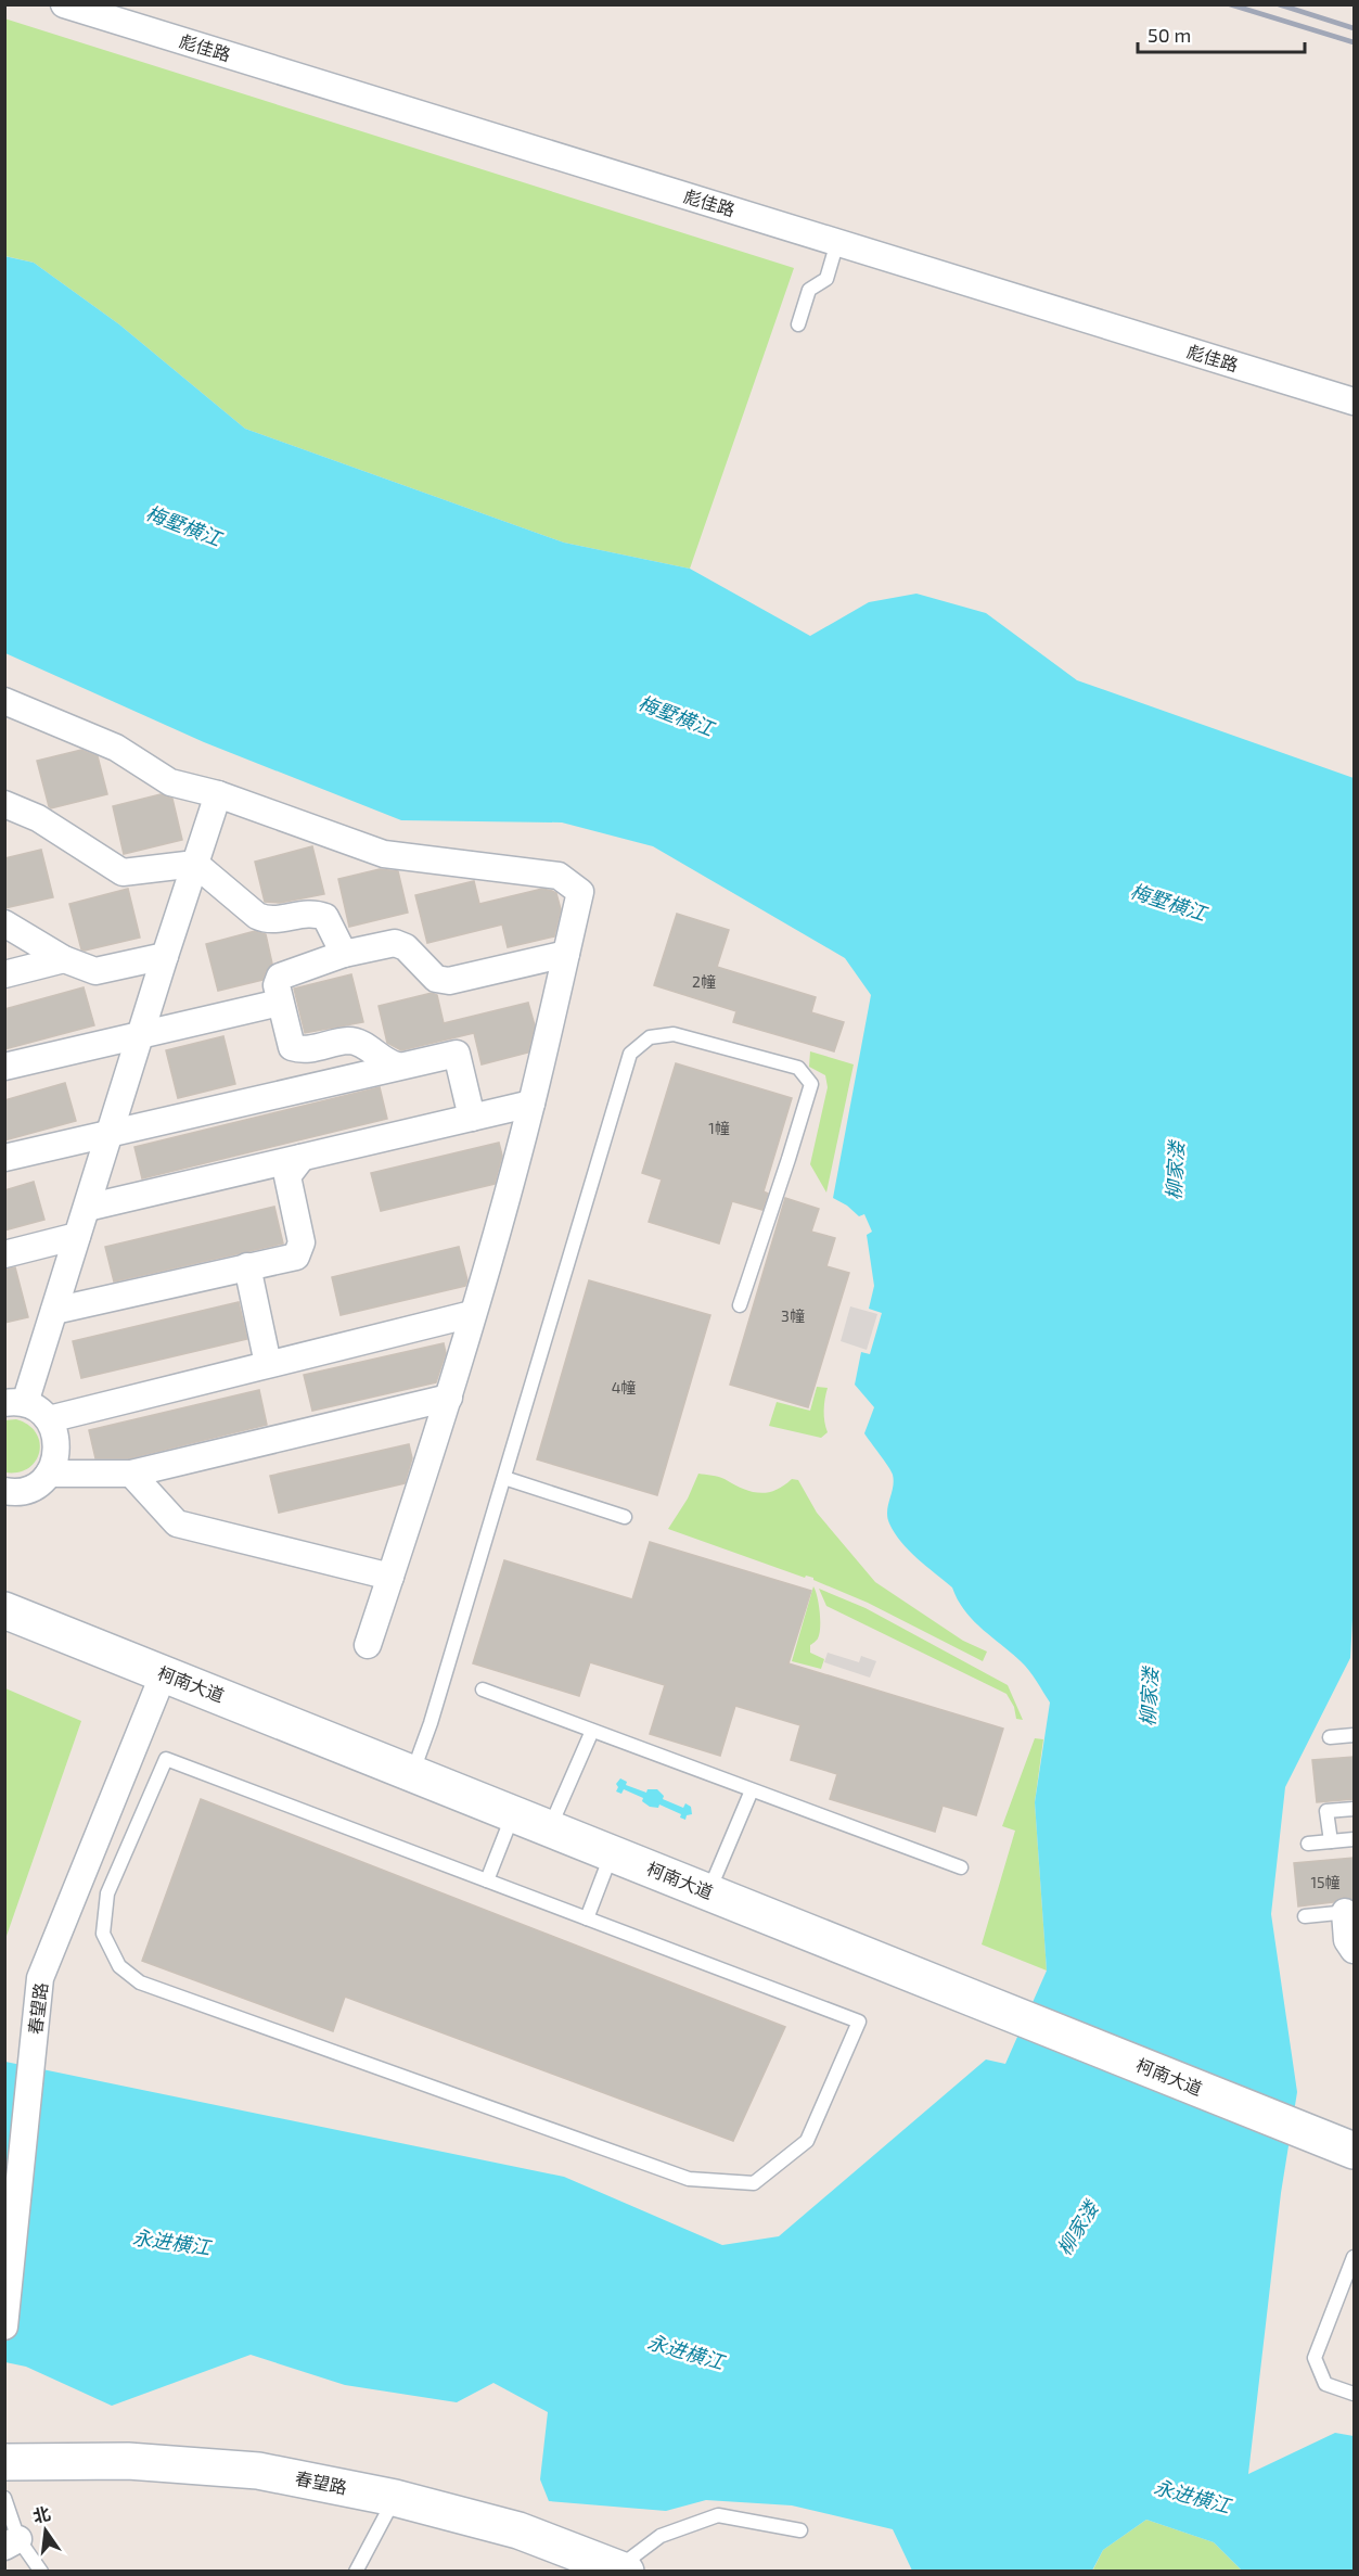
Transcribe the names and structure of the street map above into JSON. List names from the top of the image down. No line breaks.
{"streets":{"main road":["柯南大道","春望路"],"street":["彪佳路"]},"crossings":[["柯南大道","春望路"]],"water":["梅墅横江","柳家溇","永进横江"],"house_numbers":["2幢","1幢","3幢","4幢","15幢"],"scale_bar":"50 m","north":"top"}
